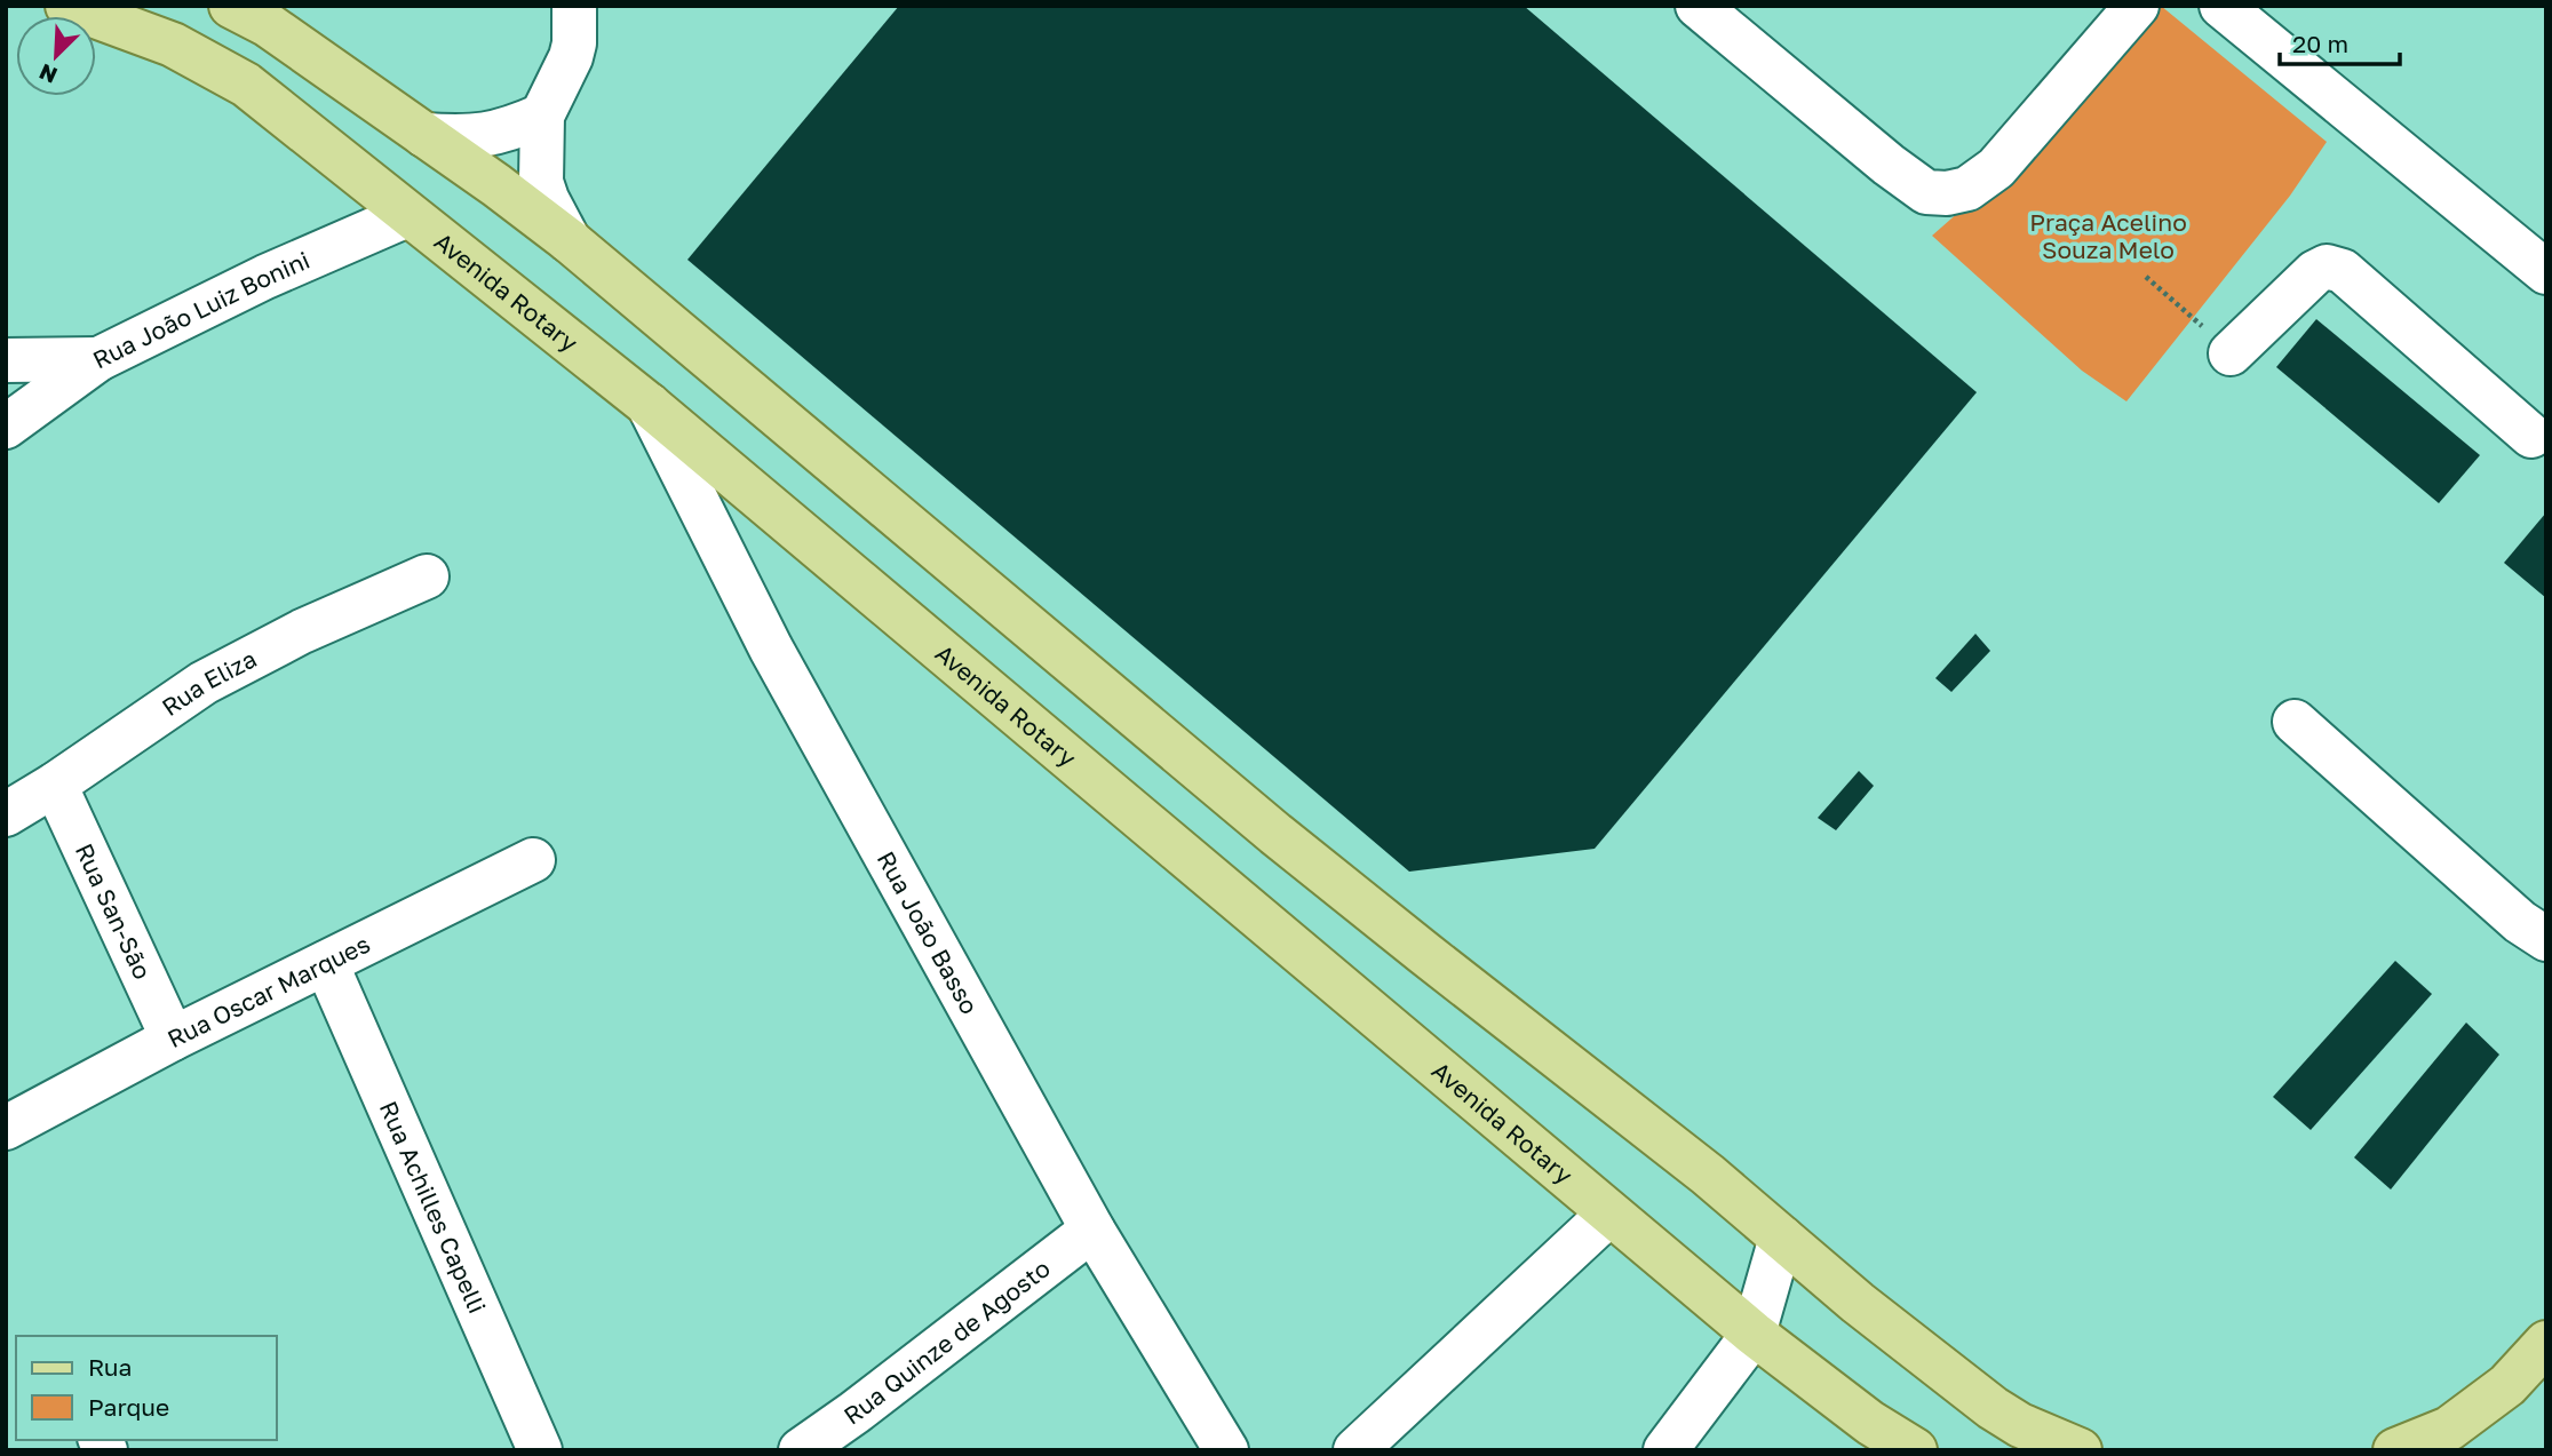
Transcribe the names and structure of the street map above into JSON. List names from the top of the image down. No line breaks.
{"streets":{"main road":["Avenida Rotary"],"street":["Rua João Luiz Bonini","Rua Eliza","Rua San-São","Rua João Basso","Rua Oscar Marques","Rua Achilles Capelli","Rua Quinze de Agosto"]},"crossings":[["Avenida Rotary","Rua João Luiz Bonini"],["Avenida Rotary","Rua João Basso"],["Rua Eliza","Rua San-São"],["Rua San-São","Rua Oscar Marques"],["Rua João Basso","Rua Quinze de Agosto"],["Rua Oscar Marques","Rua Achilles Capelli"]],"parks":["Praça Acelino Souza Melo"],"legend":["Rua","Parque"],"scale_bar":"20 m","north":"bottom left"}
